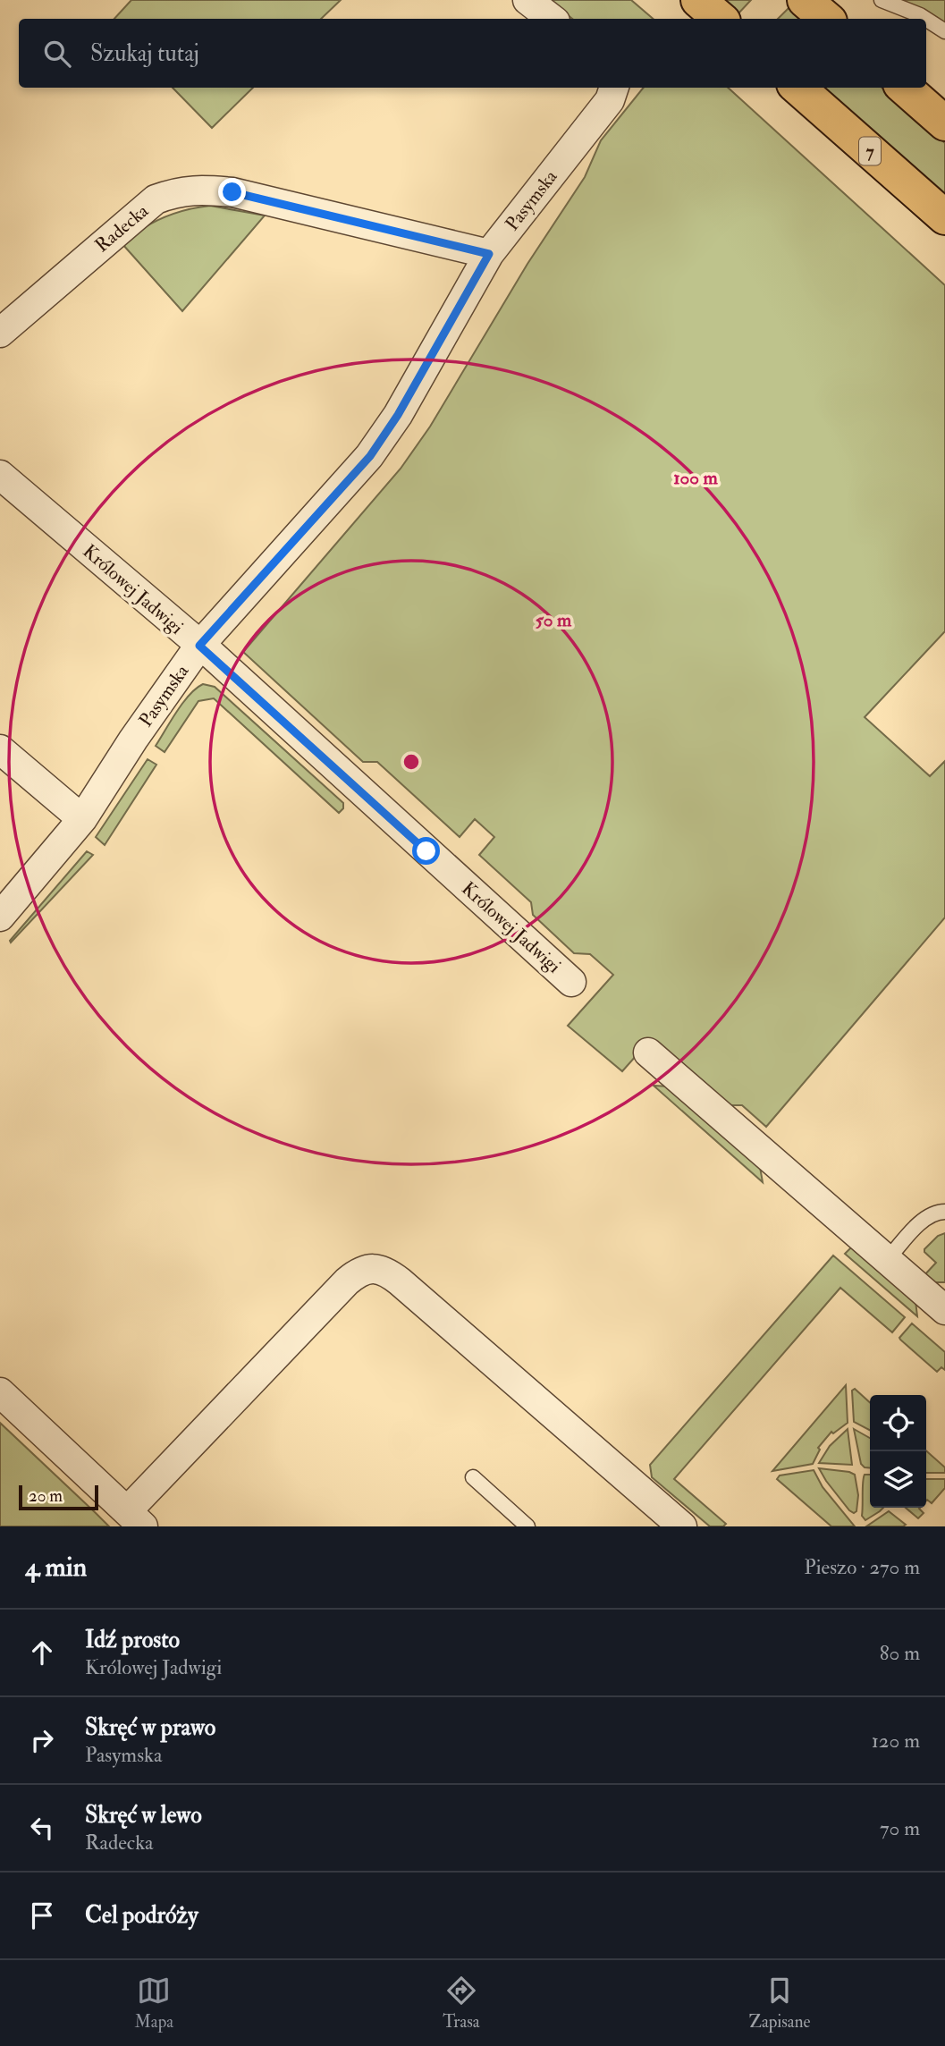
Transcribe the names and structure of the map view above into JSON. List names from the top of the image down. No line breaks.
{"streets":{"highway":["7"],"street":["Pasymska","Radecka","Królowej Jadwigi"]},"crossings":[["Pasymska","Radecka"],["Pasymska","Królowej Jadwigi"]],"scale_bar":"20 m","page":{"search":"Szukaj tutaj","scale":"20 m","heading":["4 min","Pieszo · 270 m"],"list":[["Idź prosto","Królowej Jadwigi","80 m"],["Skręć w prawo","Pasymska","120 m"],["Skręć w lewo","Radecka","70 m"],"Cel podróży"],"nav":["Mapa","Trasa","Zapisane"]},"rings":["100 m","50 m"]}
